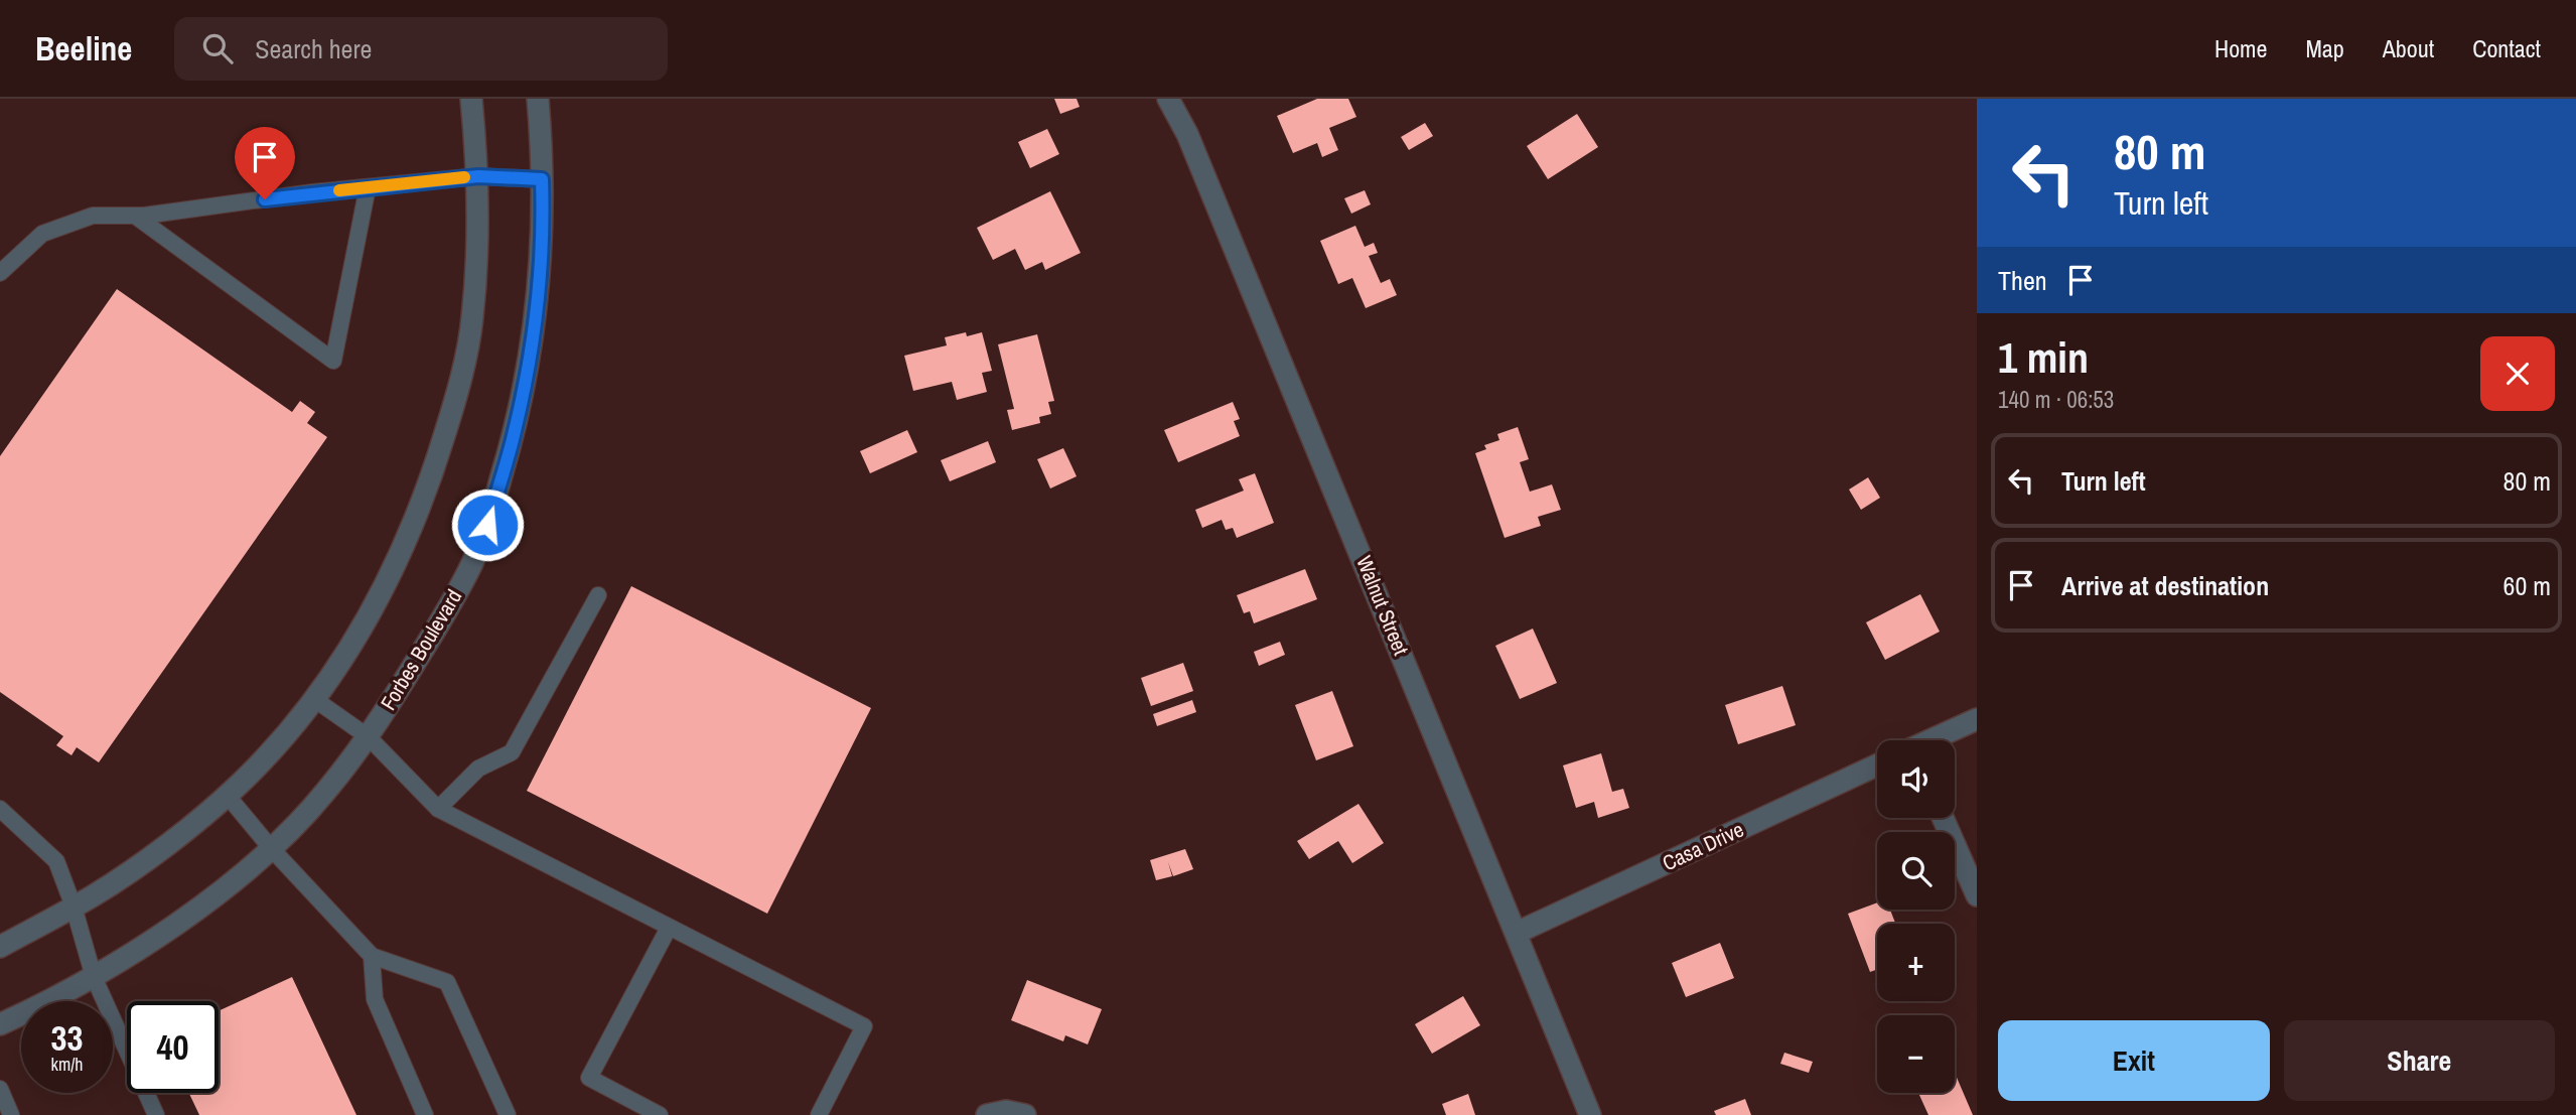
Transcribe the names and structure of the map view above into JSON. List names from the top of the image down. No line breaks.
{"streets":{"street":["Walnut Street","Forbes Boulevard","Casa Drive"]},"crossings":[["Walnut Street","Casa Drive"]],"page":{"header":"Beeline","search":"Search here","nav":["Home","Map","About","Contact"],"turn":["80 m","Turn left"],"then":"Then","heading":["1 min","140 m · 06:53"],"list":[{"name":"Turn left","value":"80 m"},{"name":"Arrive at destination","value":"60 m"}],"map_buttons":["+","−"],"speed":"33 km/h","limit":"40","buttons":["Exit","Share"]}}
